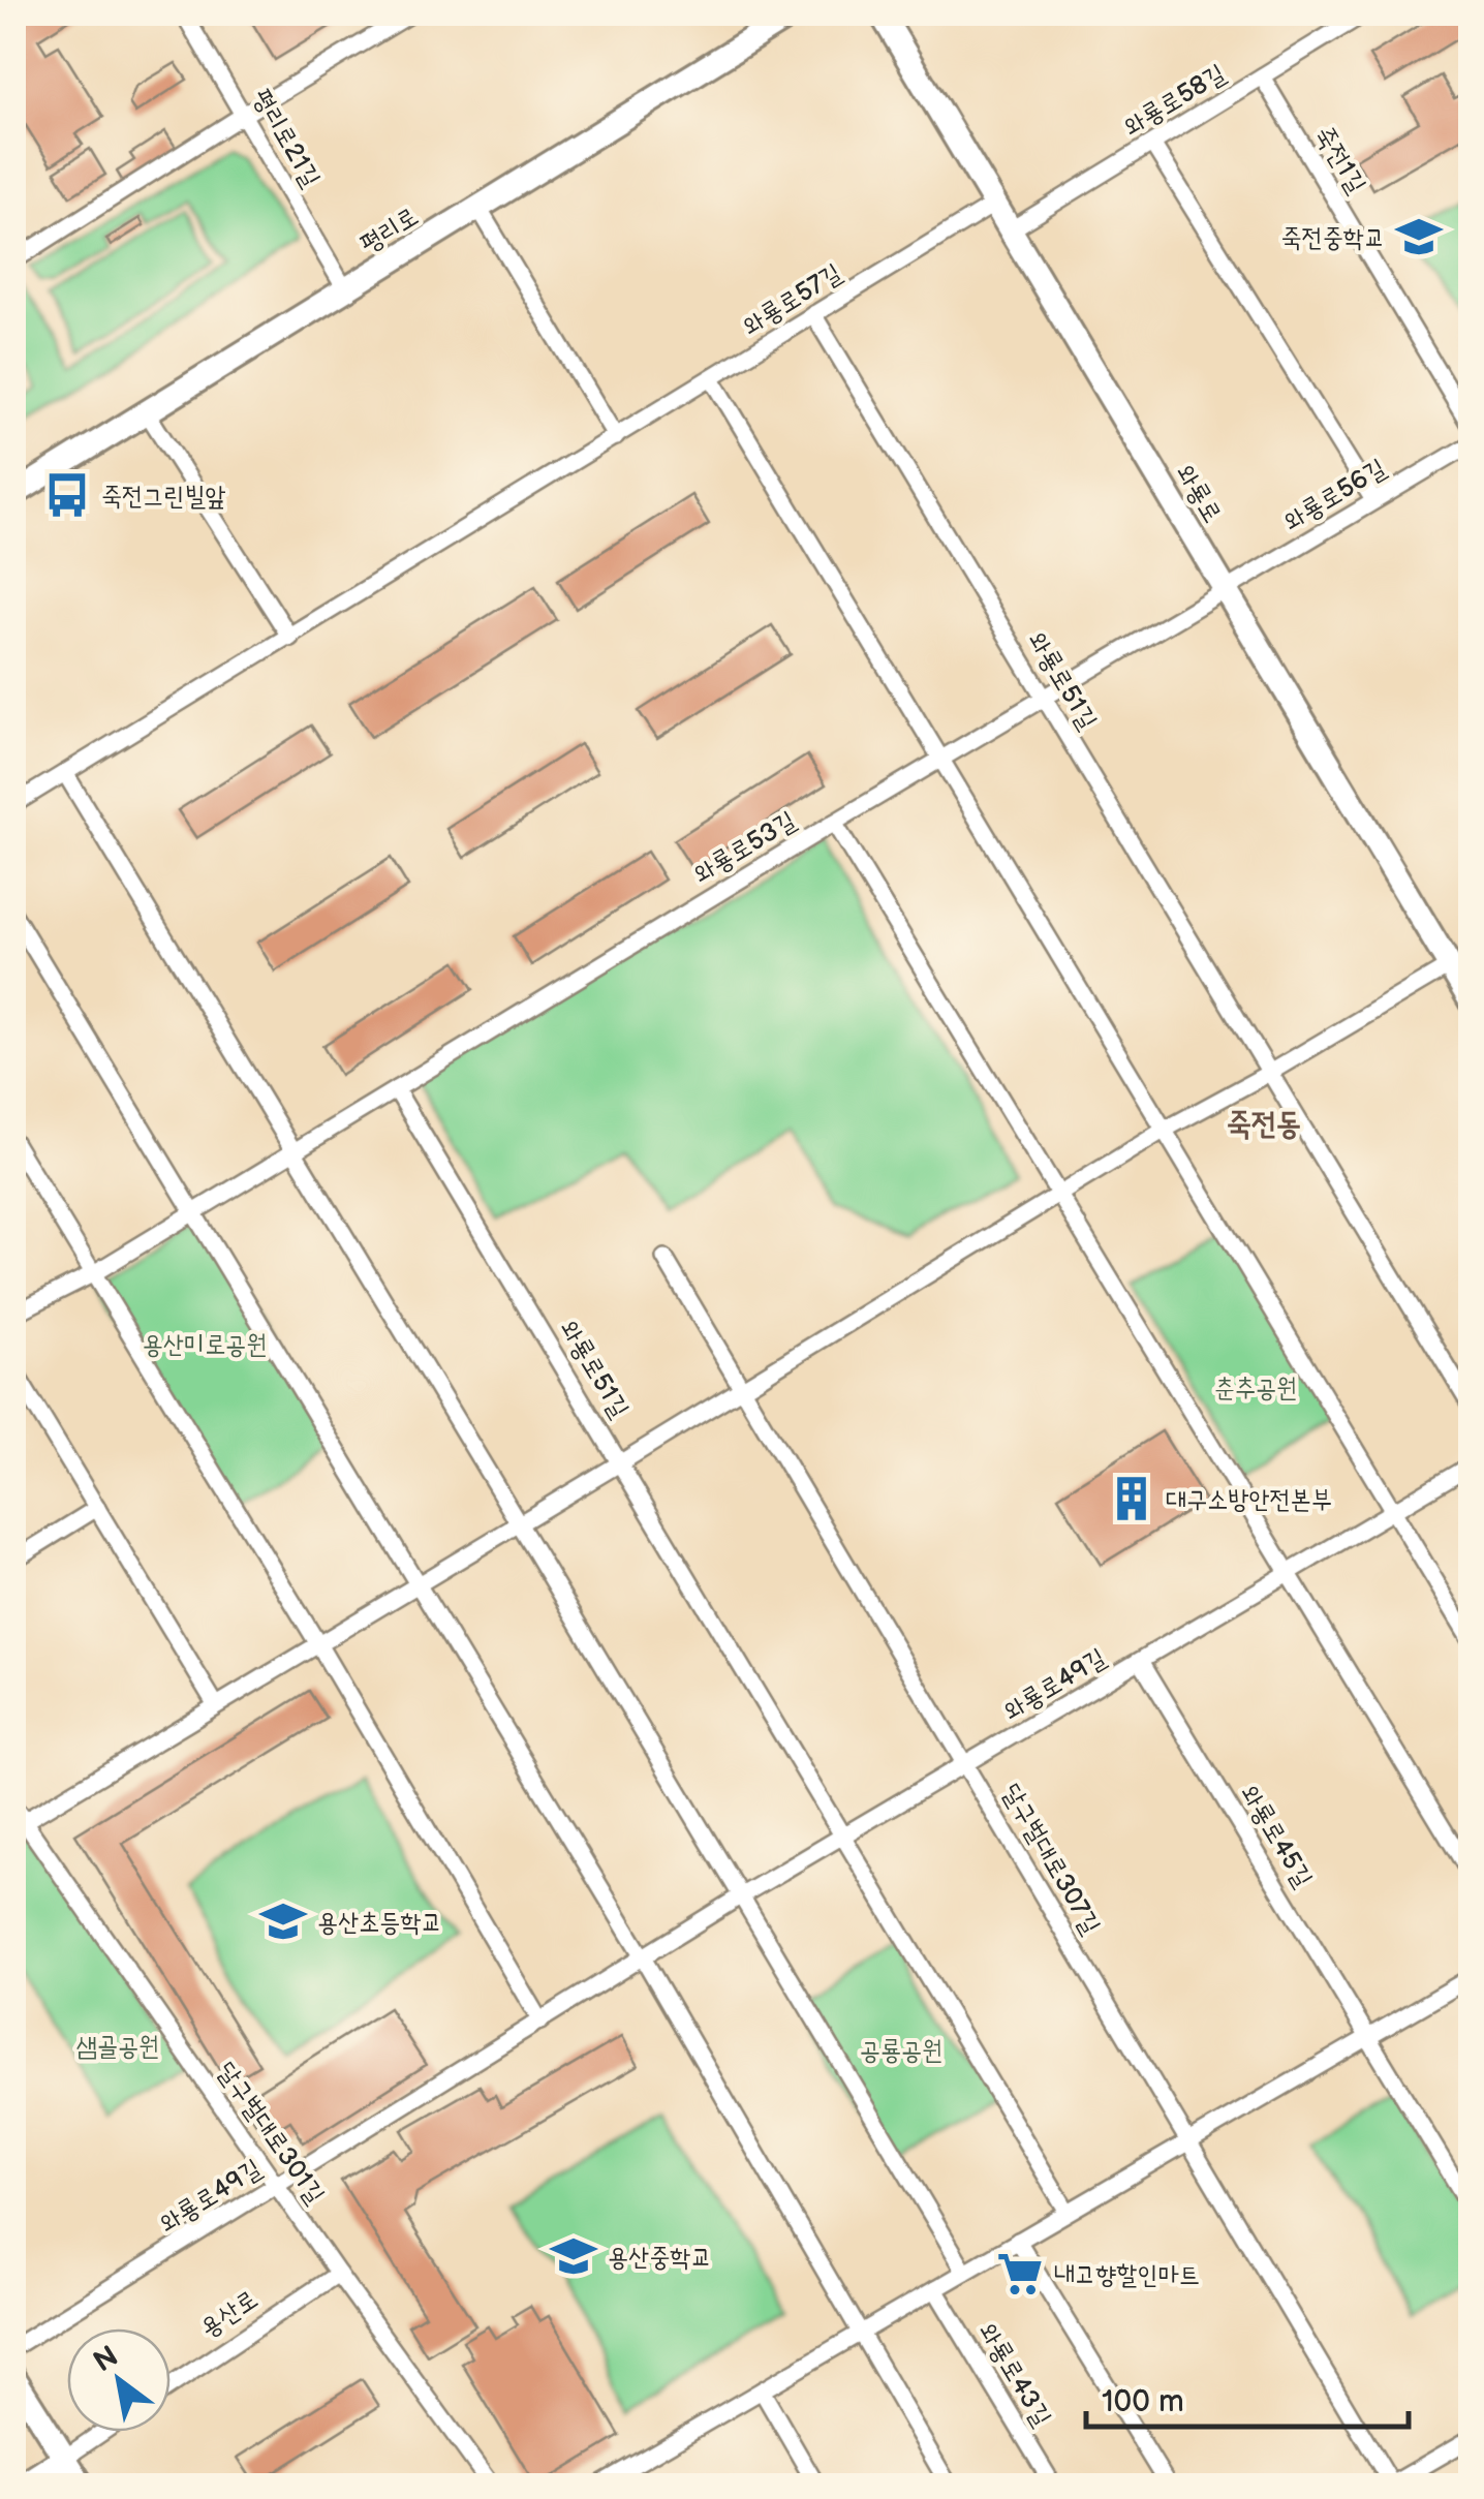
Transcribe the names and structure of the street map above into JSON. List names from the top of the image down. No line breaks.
{"streets":{"main road":["평리로","와룡로"],"street":["와룡로58길","평리로21길","죽전1길","와룡로57길","와룡로56길","와룡로51길","와룡로53길","와룡로49길","와룡로45길","달구벌대로307길","달구벌대로301길","용산로","와룡로43길"]},"crossings":[["와룡로58길","죽전1길"],["와룡로58길","와룡로"],["평리로21길","평리로"],["와룡로57길","와룡로"],["와룡로57길","와룡로51길"],["와룡로","와룡로56길"],["와룡로","와룡로53길"],["와룡로56길","와룡로53길"],["와룡로51길","와룡로53길"],["와룡로49길","와룡로45길"],["와룡로49길","달구벌대로307길"],["와룡로49길","달구벌대로301길"],["달구벌대로301길","용산로"]],"districts":["죽전동"],"parks":["용산미로공원","춘추공원","샘골공원","공룡공원"],"places":{"school or university":["죽전중학교","용산초등학교","용산중학교"],"bus stop":["죽전그린빌앞"],"building":["대구소방안전본부"],"supermarket":["내고향할인마트"]},"scale_bar":"100 m","north":"top left"}
